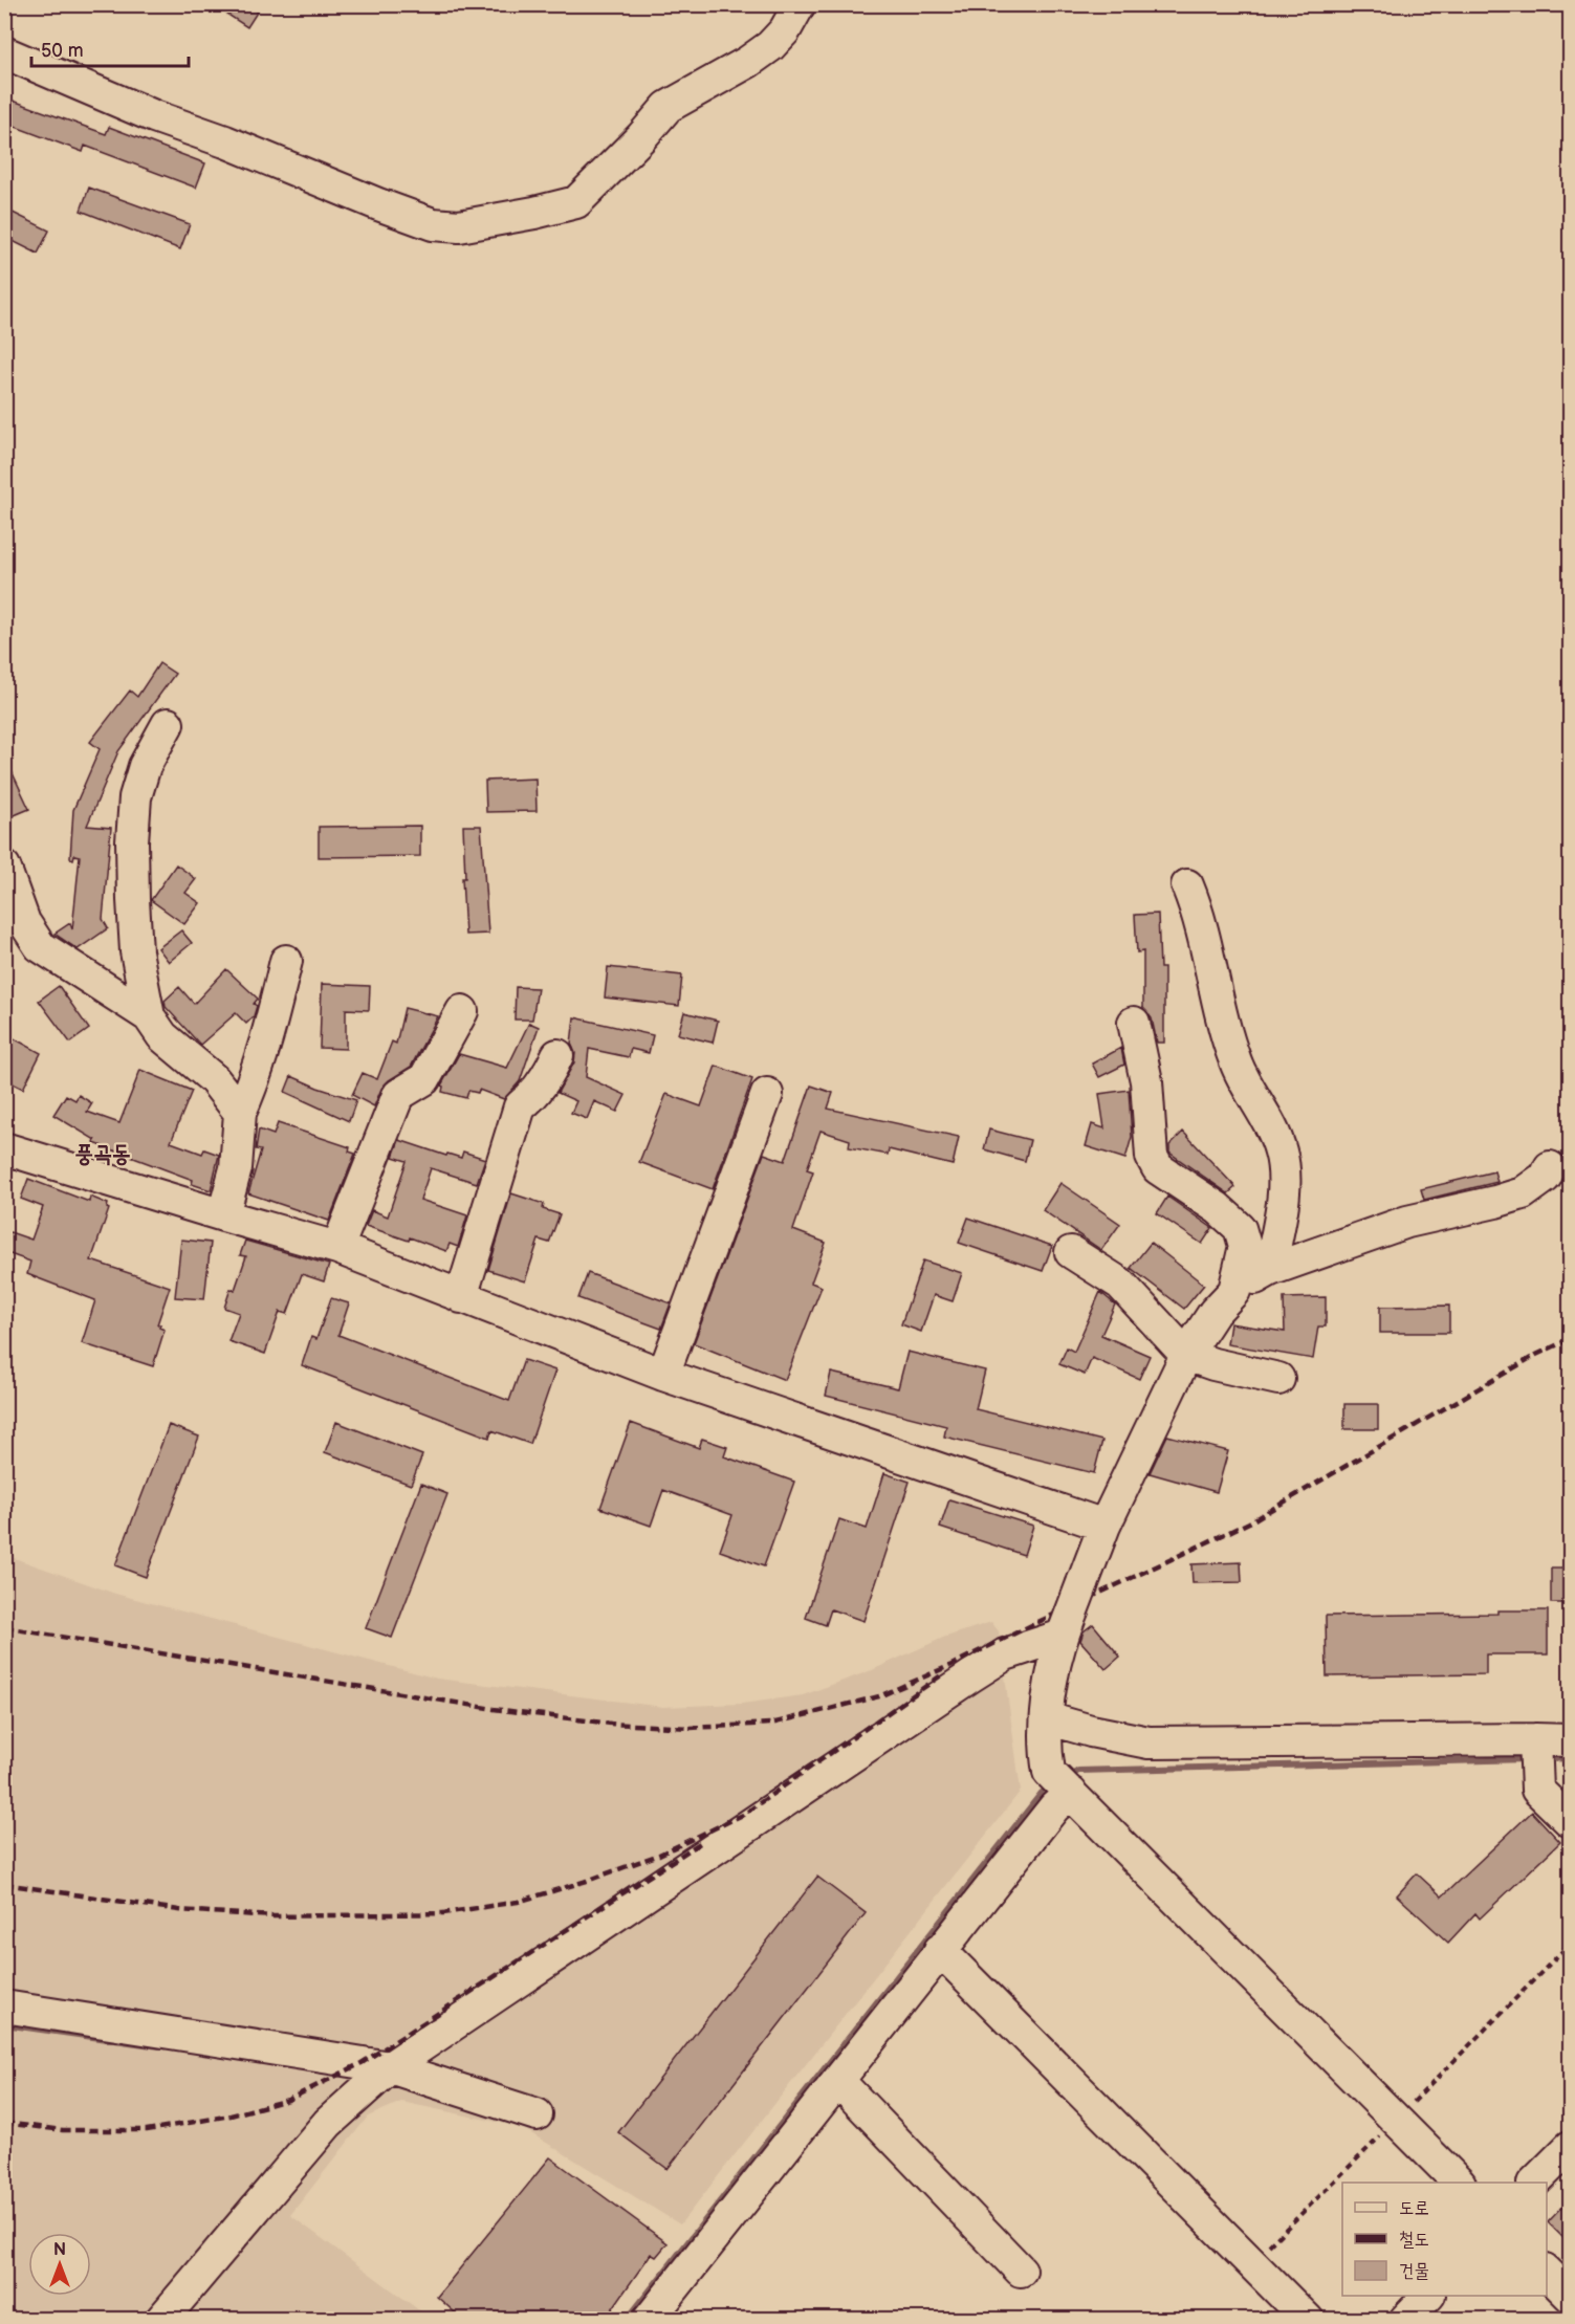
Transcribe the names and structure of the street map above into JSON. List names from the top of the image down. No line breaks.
{"districts":["풍곡동"],"legend":["도로","철도","건물"],"scale_bar":"50 m","north":"top"}
